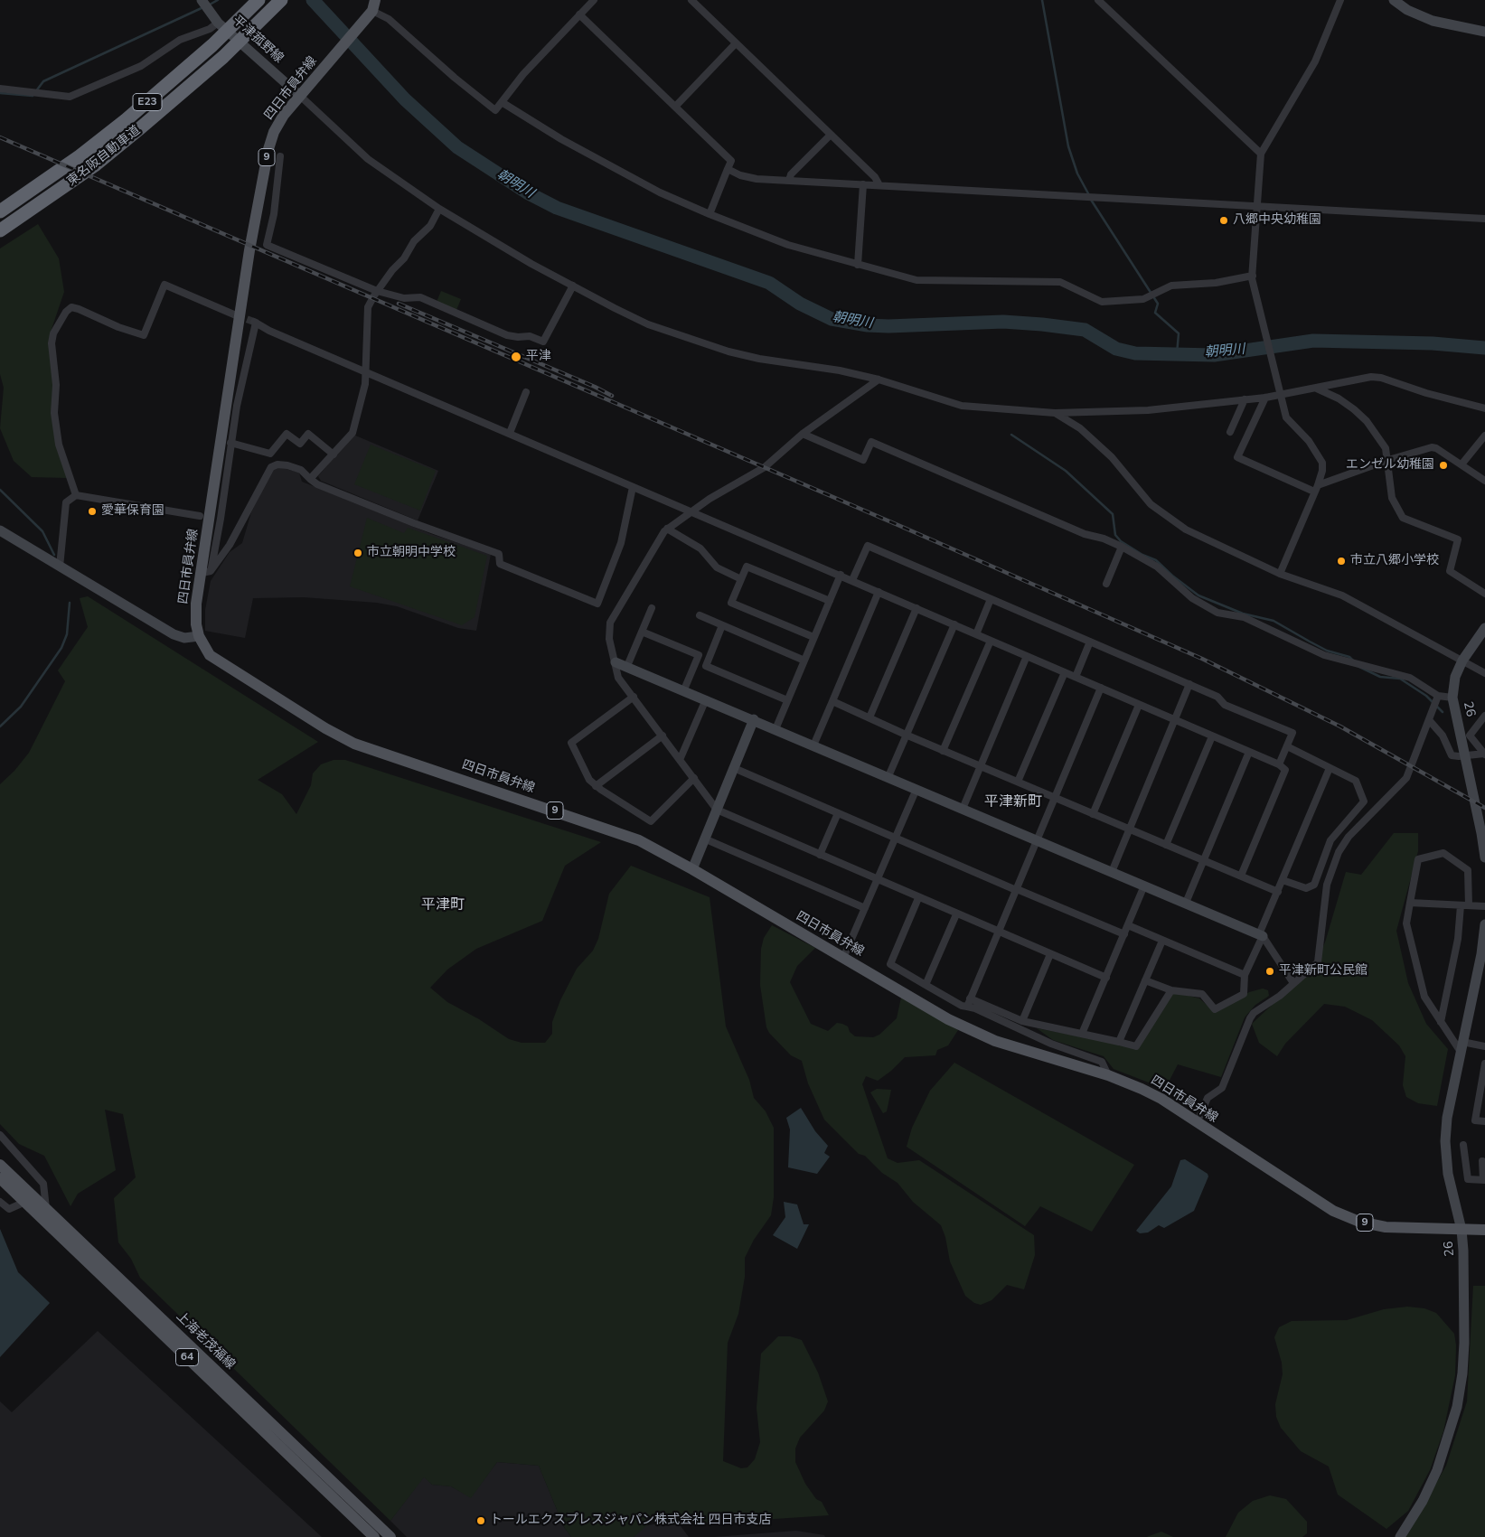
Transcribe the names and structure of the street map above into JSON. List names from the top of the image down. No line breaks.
{"streets":{"highway":["E23","東名阪自動車道"],"main road":["四日市員弁線","9","上海老茂福線","64"],"street":["平津菰野線","26"]},"crossings":[["平津菰野線","四日市員弁線"],["四日市員弁線","26"]],"districts":["平津新町","平津町"],"water":["朝明川"],"places":["八郷中央幼稚園","平津","エンゼル幼稚園","愛華保育園","市立朝明中学校","市立八郷小学校","平津新町公民館","トールエクスプレスジャパン株式会社 四日市支店"]}
